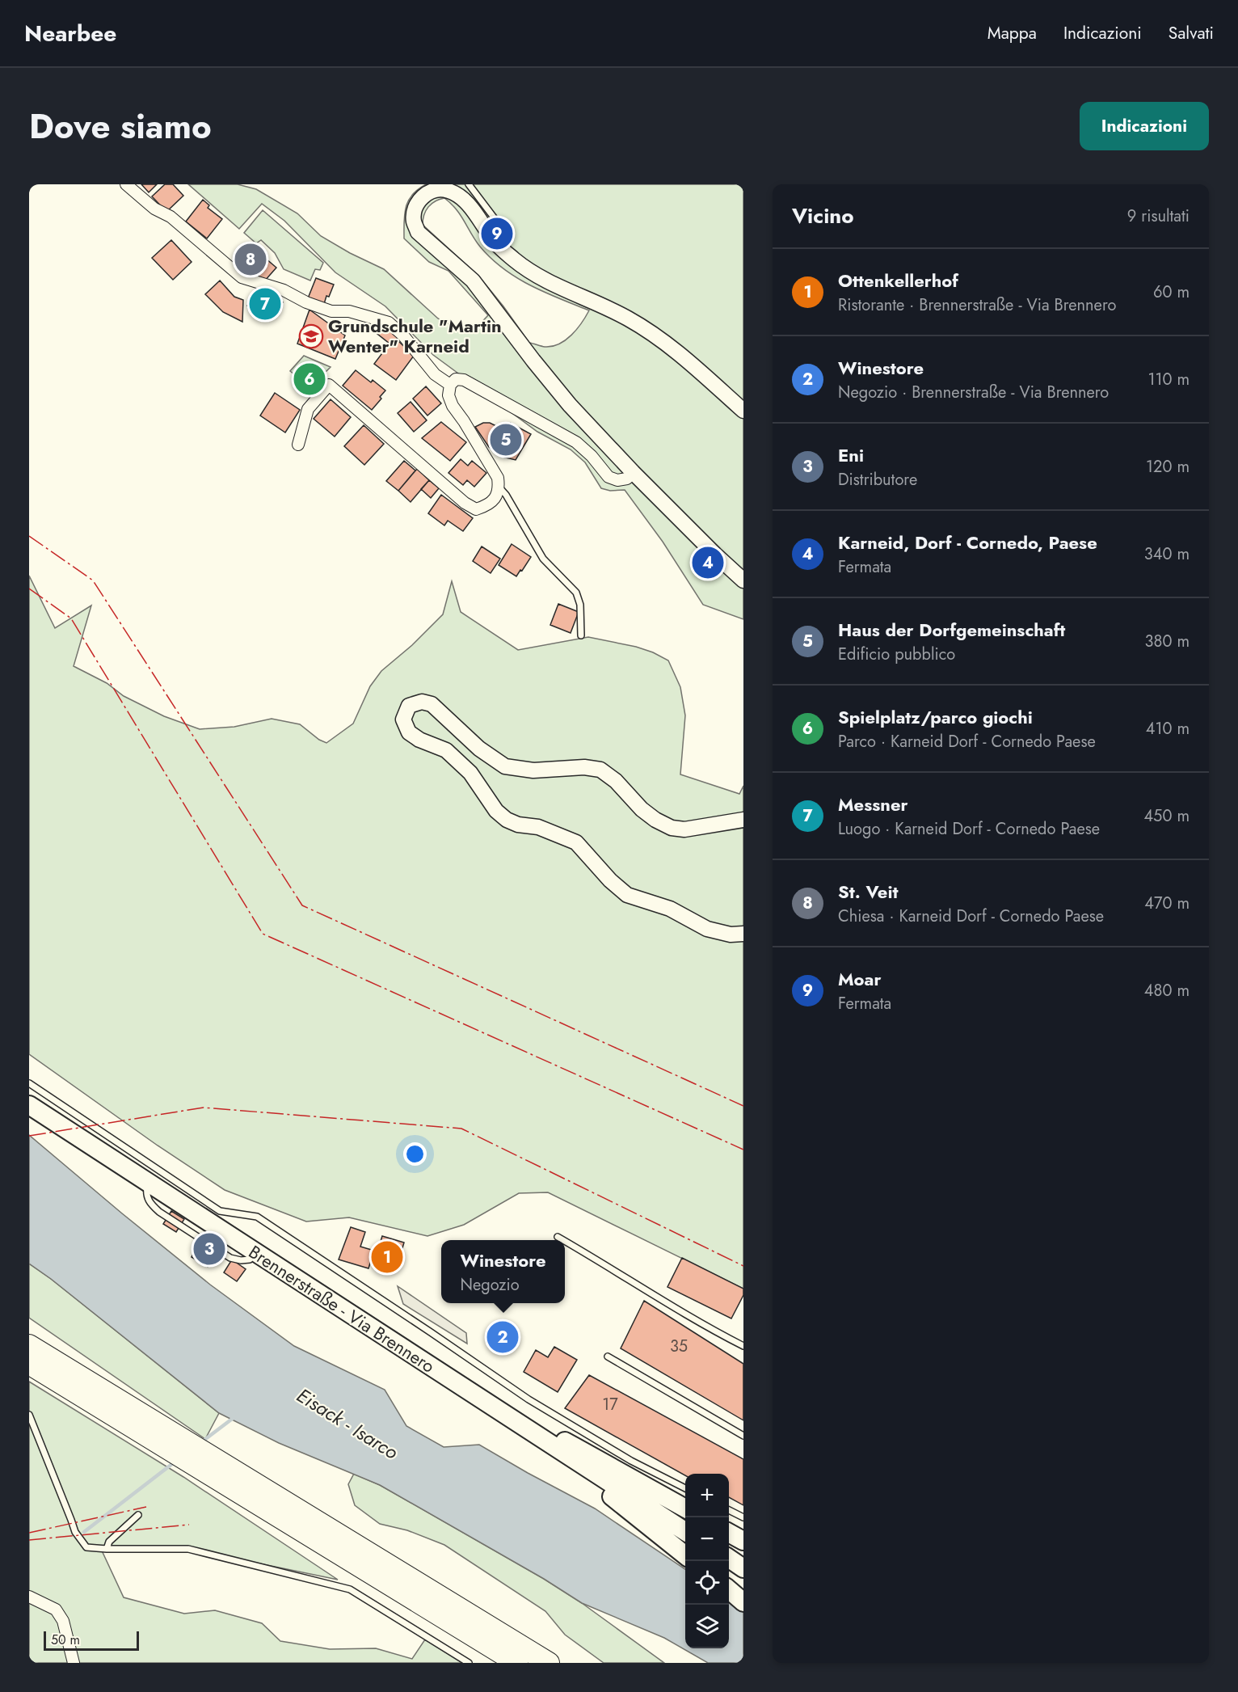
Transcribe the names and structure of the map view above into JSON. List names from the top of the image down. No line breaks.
{"streets":{"main road":["Brennerstraße - Via Brennero"]},"water":["Eisack - Isarco"],"places":{"school or university":["Grundschule \"Martin Wenter\" Karneid"]},"house_numbers":["35","17"],"scale_bar":"50 m","page":{"header":"Nearbee","nav":["Mappa","Indicazioni","Salvati"],"title":"Dove siamo","buttons":"Indicazioni","heading":["Vicino","9 risultati"],"pins":["9","8","7","6","5","4","3","1","2"],"list":[{"mark":"1","name":"Ottenkellerhof","note":"Ristorante · Brennerstraße - Via Brennero","value":"60 m"},{"mark":"2","name":"Winestore","note":"Negozio · Brennerstraße - Via Brennero","value":"110 m"},{"mark":"3","name":"Eni","note":"Distributore","value":"120 m"},{"mark":"4","name":"Karneid, Dorf - Cornedo, Paese","note":"Fermata","value":"340 m"},{"mark":"5","name":"Haus der Dorfgemeinschaft","note":"Edificio pubblico","value":"380 m"},{"mark":"6","name":"Spielplatz/parco giochi","note":"Parco · Karneid Dorf - Cornedo Paese","value":"410 m"},{"mark":"7","name":"Messner","note":"Luogo · Karneid Dorf - Cornedo Paese","value":"450 m"},{"mark":"8","name":"St. Veit","note":"Chiesa · Karneid Dorf - Cornedo Paese","value":"470 m"},{"mark":"9","name":"Moar","note":"Fermata","value":"480 m"}],"popup":["Winestore","Negozio"],"map_buttons":["+","−"],"scale":"50 m"}}
